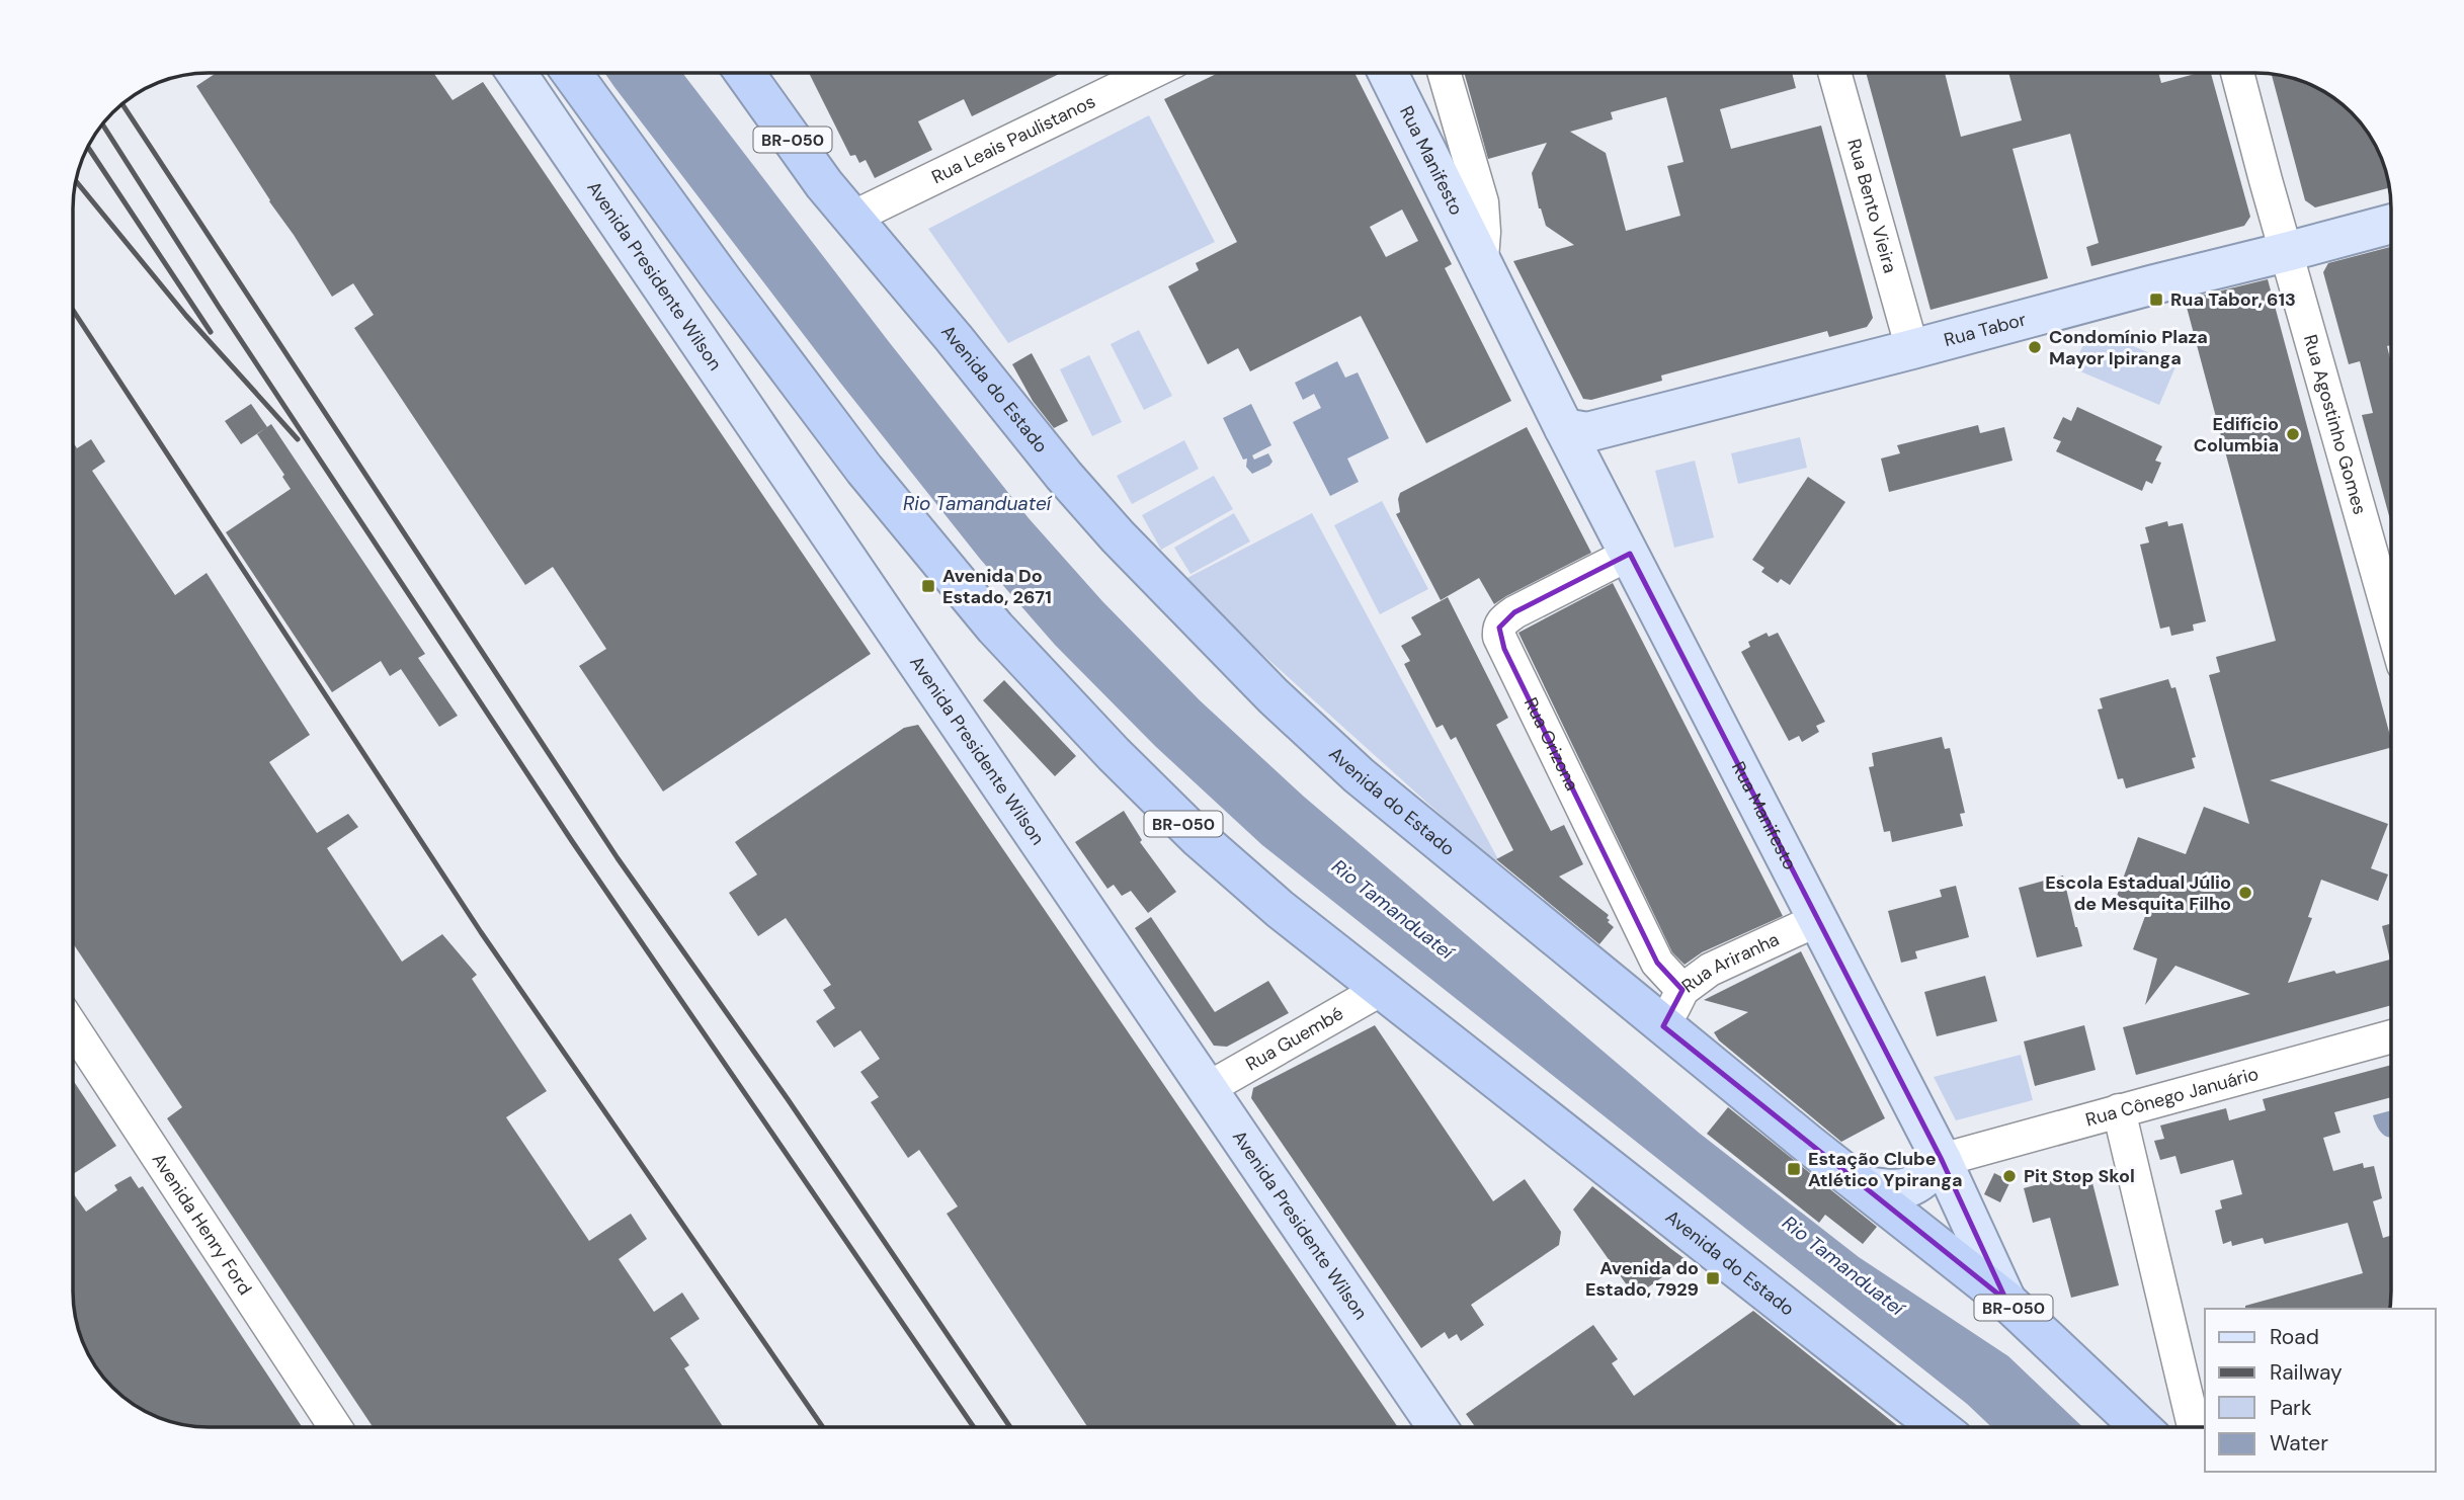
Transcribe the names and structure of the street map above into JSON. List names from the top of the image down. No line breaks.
{"streets":{"highway":["BR-050","Avenida do Estado"],"main road":["Rua Manifesto","Avenida Presidente Wilson","Rua Tabor"],"street":["Rua Leais Paulistanos","Rua Bento Vieira","Rua Agostinho Gomes","Rua Orizona","Rua Ariranha","Rua Guembé","Rua Cônego Januário","Avenida Henry Ford"]},"crossings":[["Rua Leais Paulistanos","Avenida do Estado"],["Rua Manifesto","Rua Tabor"],["Rua Manifesto","Avenida do Estado"],["Rua Manifesto","Rua Orizona"],["Rua Manifesto","Rua Ariranha"],["Rua Manifesto","Rua Cônego Januário"],["Rua Bento Vieira","Rua Tabor"],["Avenida Presidente Wilson","Rua Guembé"],["Rua Tabor","Rua Agostinho Gomes"],["Avenida do Estado","Rua Ariranha"],["Avenida do Estado","Rua Guembé"],["Rua Orizona","Rua Ariranha"]],"water":["Rio Tamanduateí"],"places":{"transit":["Rua Tabor, 613","Avenida Do Estado, 2671","Estação Clube Atlético Ypiranga","Avenida do Estado, 7929"],"other":["Condomínio Plaza Mayor Ipiranga","Edifício Columbia","Escola Estadual Júlio de Mesquita Filho","Pit Stop Skol"]},"legend":["Road","Railway","Park","Water"]}
